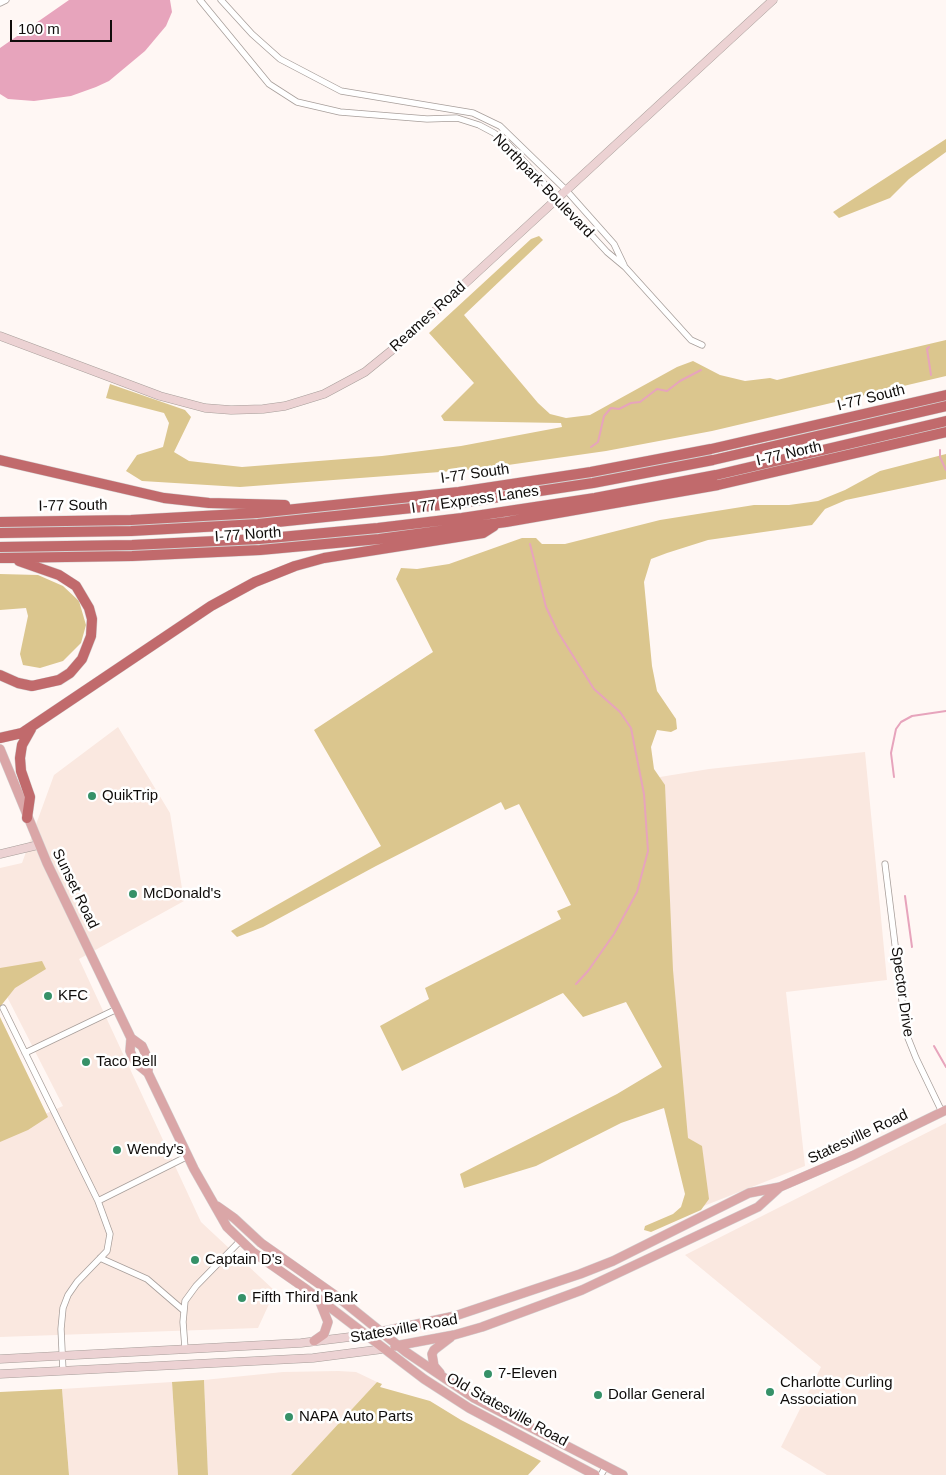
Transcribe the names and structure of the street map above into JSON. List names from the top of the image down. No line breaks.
{"streets":{"highway":["I-77 South","I-77 North","I 77 Express Lanes"],"main road":["Reames Road","Sunset Road","Statesville Road","Old Statesville Road"],"street":["Northpark Boulevard","Spector Drive"]},"crossings":[["Northpark Boulevard","Reames Road"],["Sunset Road","Statesville Road"],["Sunset Road","Old Statesville Road"],["Spector Drive","Statesville Road"],["Statesville Road","Old Statesville Road"]],"places":["QuikTrip","McDonald's","KFC","Taco Bell","Wendy's","Captain D's","Fifth Third Bank","7-Eleven","Charlotte Curling Association","Dollar General","NAPA Auto Parts"],"scale_bar":"100 m"}
